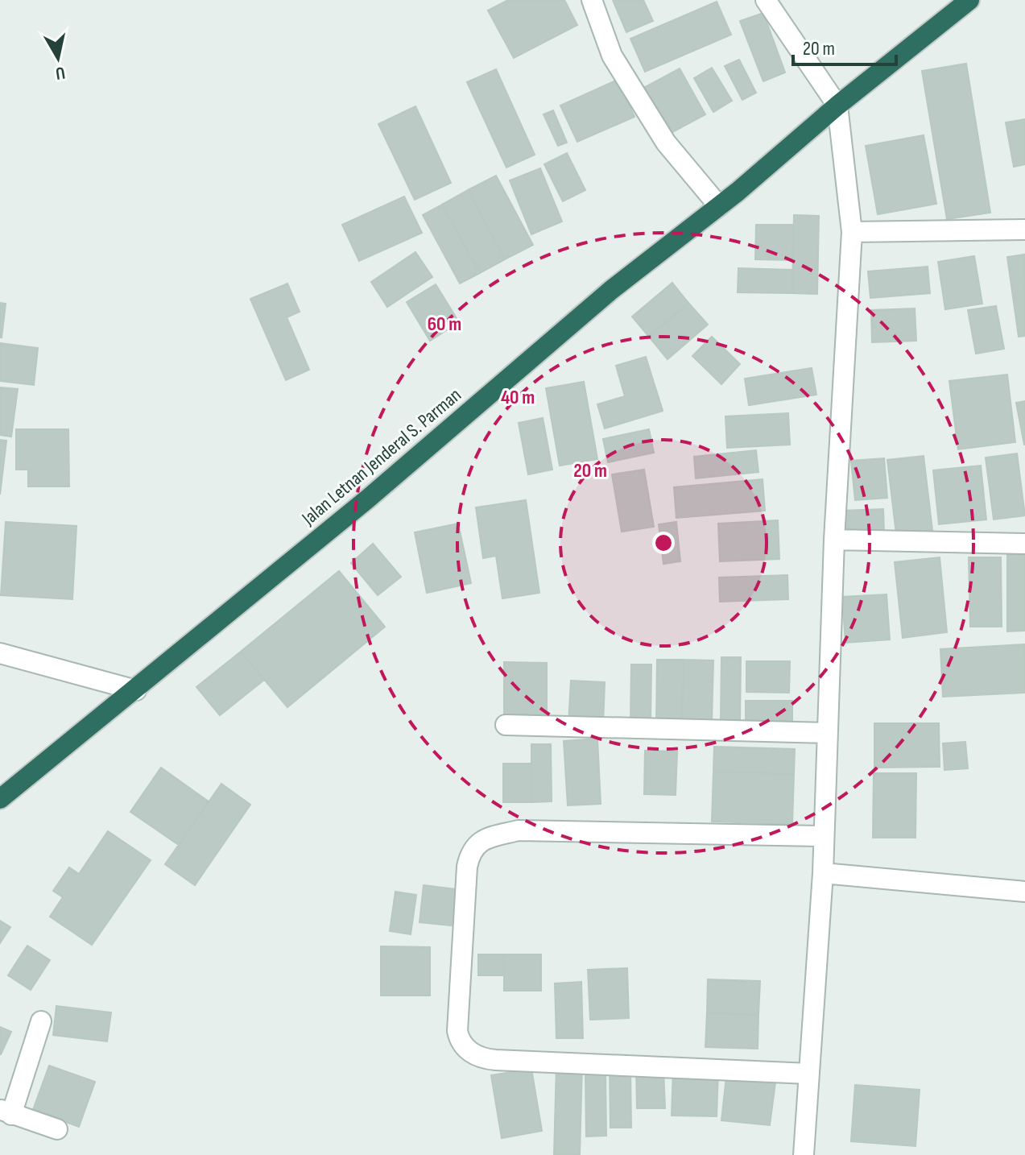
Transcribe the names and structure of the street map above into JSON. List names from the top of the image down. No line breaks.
{"streets":{"highway":["Jalan Letnan Jenderal S. Parman"]},"scale_bar":"20 m","north":"bottom","rings":["60 m","40 m","20 m"]}
